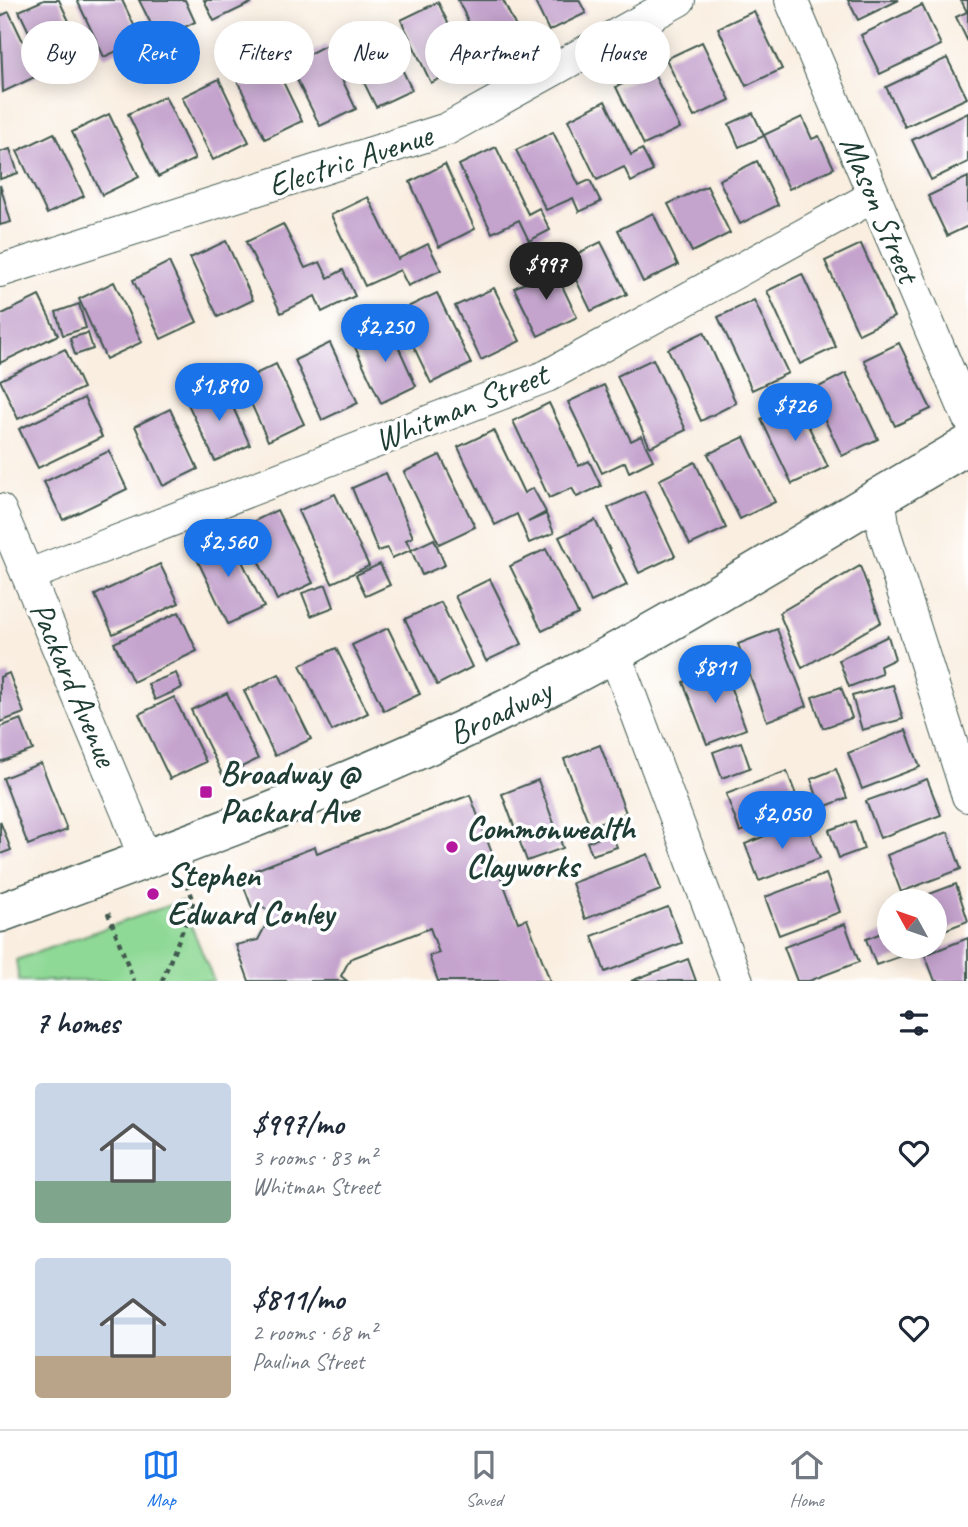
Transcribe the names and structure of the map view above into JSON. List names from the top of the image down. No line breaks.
{"streets":{"main road":["Broadway"],"street":["Electric Avenue","Mason Street","Whitman Street","Packard Avenue"]},"crossings":[["Mason Street","Whitman Street"],["Whitman Street","Packard Avenue"],["Packard Avenue","Broadway"]],"places":{"transit":["Broadway @ Packard Ave"],"other":["Commonwealth Clayworks","Stephen Edward Conley"]},"north":"top left","page":{"chip":["Buy","Rent","Filters","New","Apartment","House"],"price":["$997","$2,250","$1,890","$726","$2,560","$811","$2,050"],"heading":"7 homes","list":[{"name":"$997/mo","note":"3 rooms · 83 m² · Whitman Street"},{"name":"$811/mo","note":"2 rooms · 68 m² · Paulina Street"}],"tabs":["Map","Saved","Home"]}}
